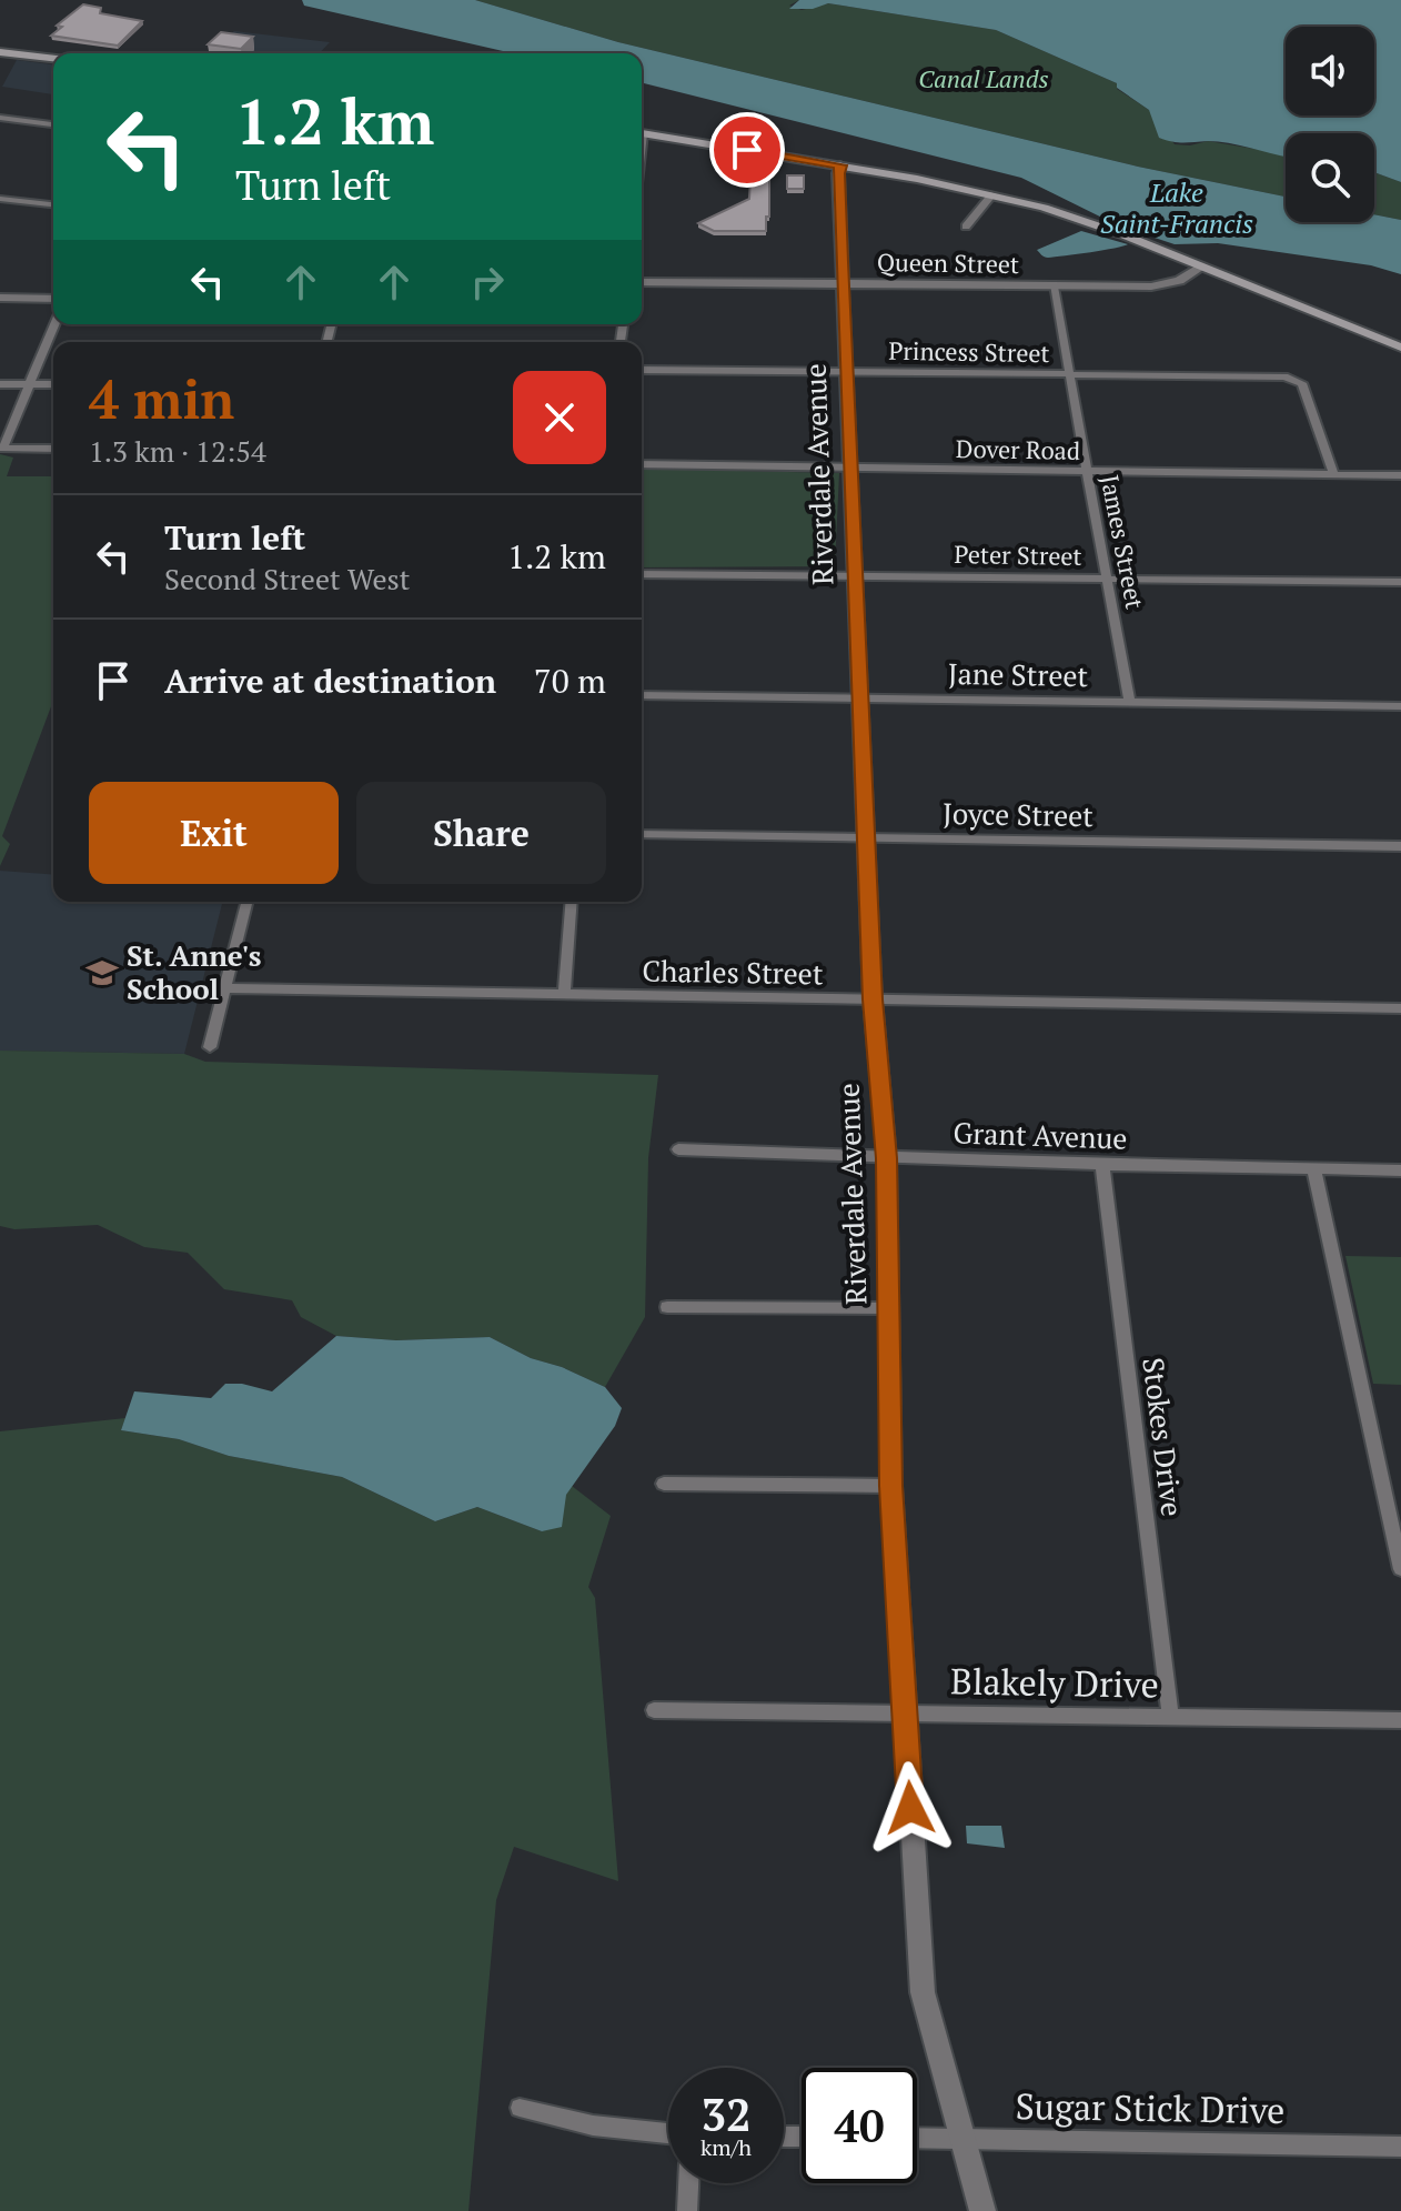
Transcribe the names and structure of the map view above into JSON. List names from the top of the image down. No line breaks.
{"streets":{"street":["Queen Street","Princess Street","Dover Road","Riverdale Avenue","James Street","Peter Street","Jane Street","Joyce Street","Charles Street","Grant Avenue","Stokes Drive","Blakely Drive","Sugar Stick Drive"]},"crossings":[["Queen Street","Riverdale Avenue"],["Queen Street","James Street"],["Princess Street","Dover Road"],["Princess Street","Riverdale Avenue"],["Princess Street","James Street"],["Dover Road","Riverdale Avenue"],["Dover Road","James Street"],["Riverdale Avenue","Peter Street"],["Riverdale Avenue","Jane Street"],["Riverdale Avenue","Joyce Street"],["Riverdale Avenue","Charles Street"],["Riverdale Avenue","Grant Avenue"],["Riverdale Avenue","Blakely Drive"],["Riverdale Avenue","Sugar Stick Drive"],["James Street","Peter Street"],["James Street","Jane Street"],["Grant Avenue","Stokes Drive"],["Stokes Drive","Blakely Drive"]],"water":["Lake Saint-Francis"],"parks":["Canal Lands"],"places":{"school or university":["St. Anne's School"]},"page":{"turn":["1.2 km","Turn left"],"heading":["4 min","1.3 km · 12:54"],"list":[{"name":"Turn left","note":"Second Street West","value":"1.2 km"},{"name":"Arrive at destination","value":"70 m"}],"buttons":["Exit","Share"],"speed":"32 km/h","limit":"40"}}
